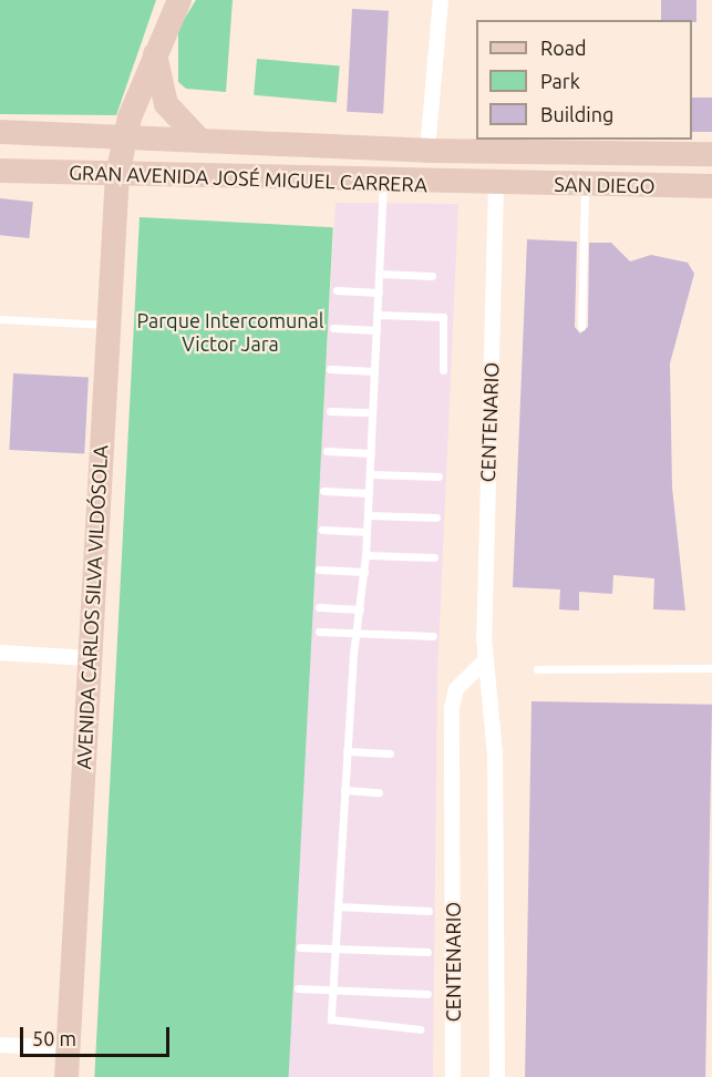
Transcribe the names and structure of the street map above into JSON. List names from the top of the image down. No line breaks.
{"streets":{"main road":["GRAN AVENIDA JOSÉ MIGUEL CARRERA","SAN DIEGO","AVENIDA CARLOS SILVA VILDÓSOLA"],"street":["CENTENARIO"]},"crossings":[["GRAN AVENIDA JOSÉ MIGUEL CARRERA","SAN DIEGO"],["GRAN AVENIDA JOSÉ MIGUEL CARRERA","CENTENARIO"],["GRAN AVENIDA JOSÉ MIGUEL CARRERA","AVENIDA CARLOS SILVA VILDÓSOLA"],["SAN DIEGO","CENTENARIO"]],"parks":["Parque Intercomunal Victor Jara"],"legend":["Road","Park","Building"],"scale_bar":"50 m"}
